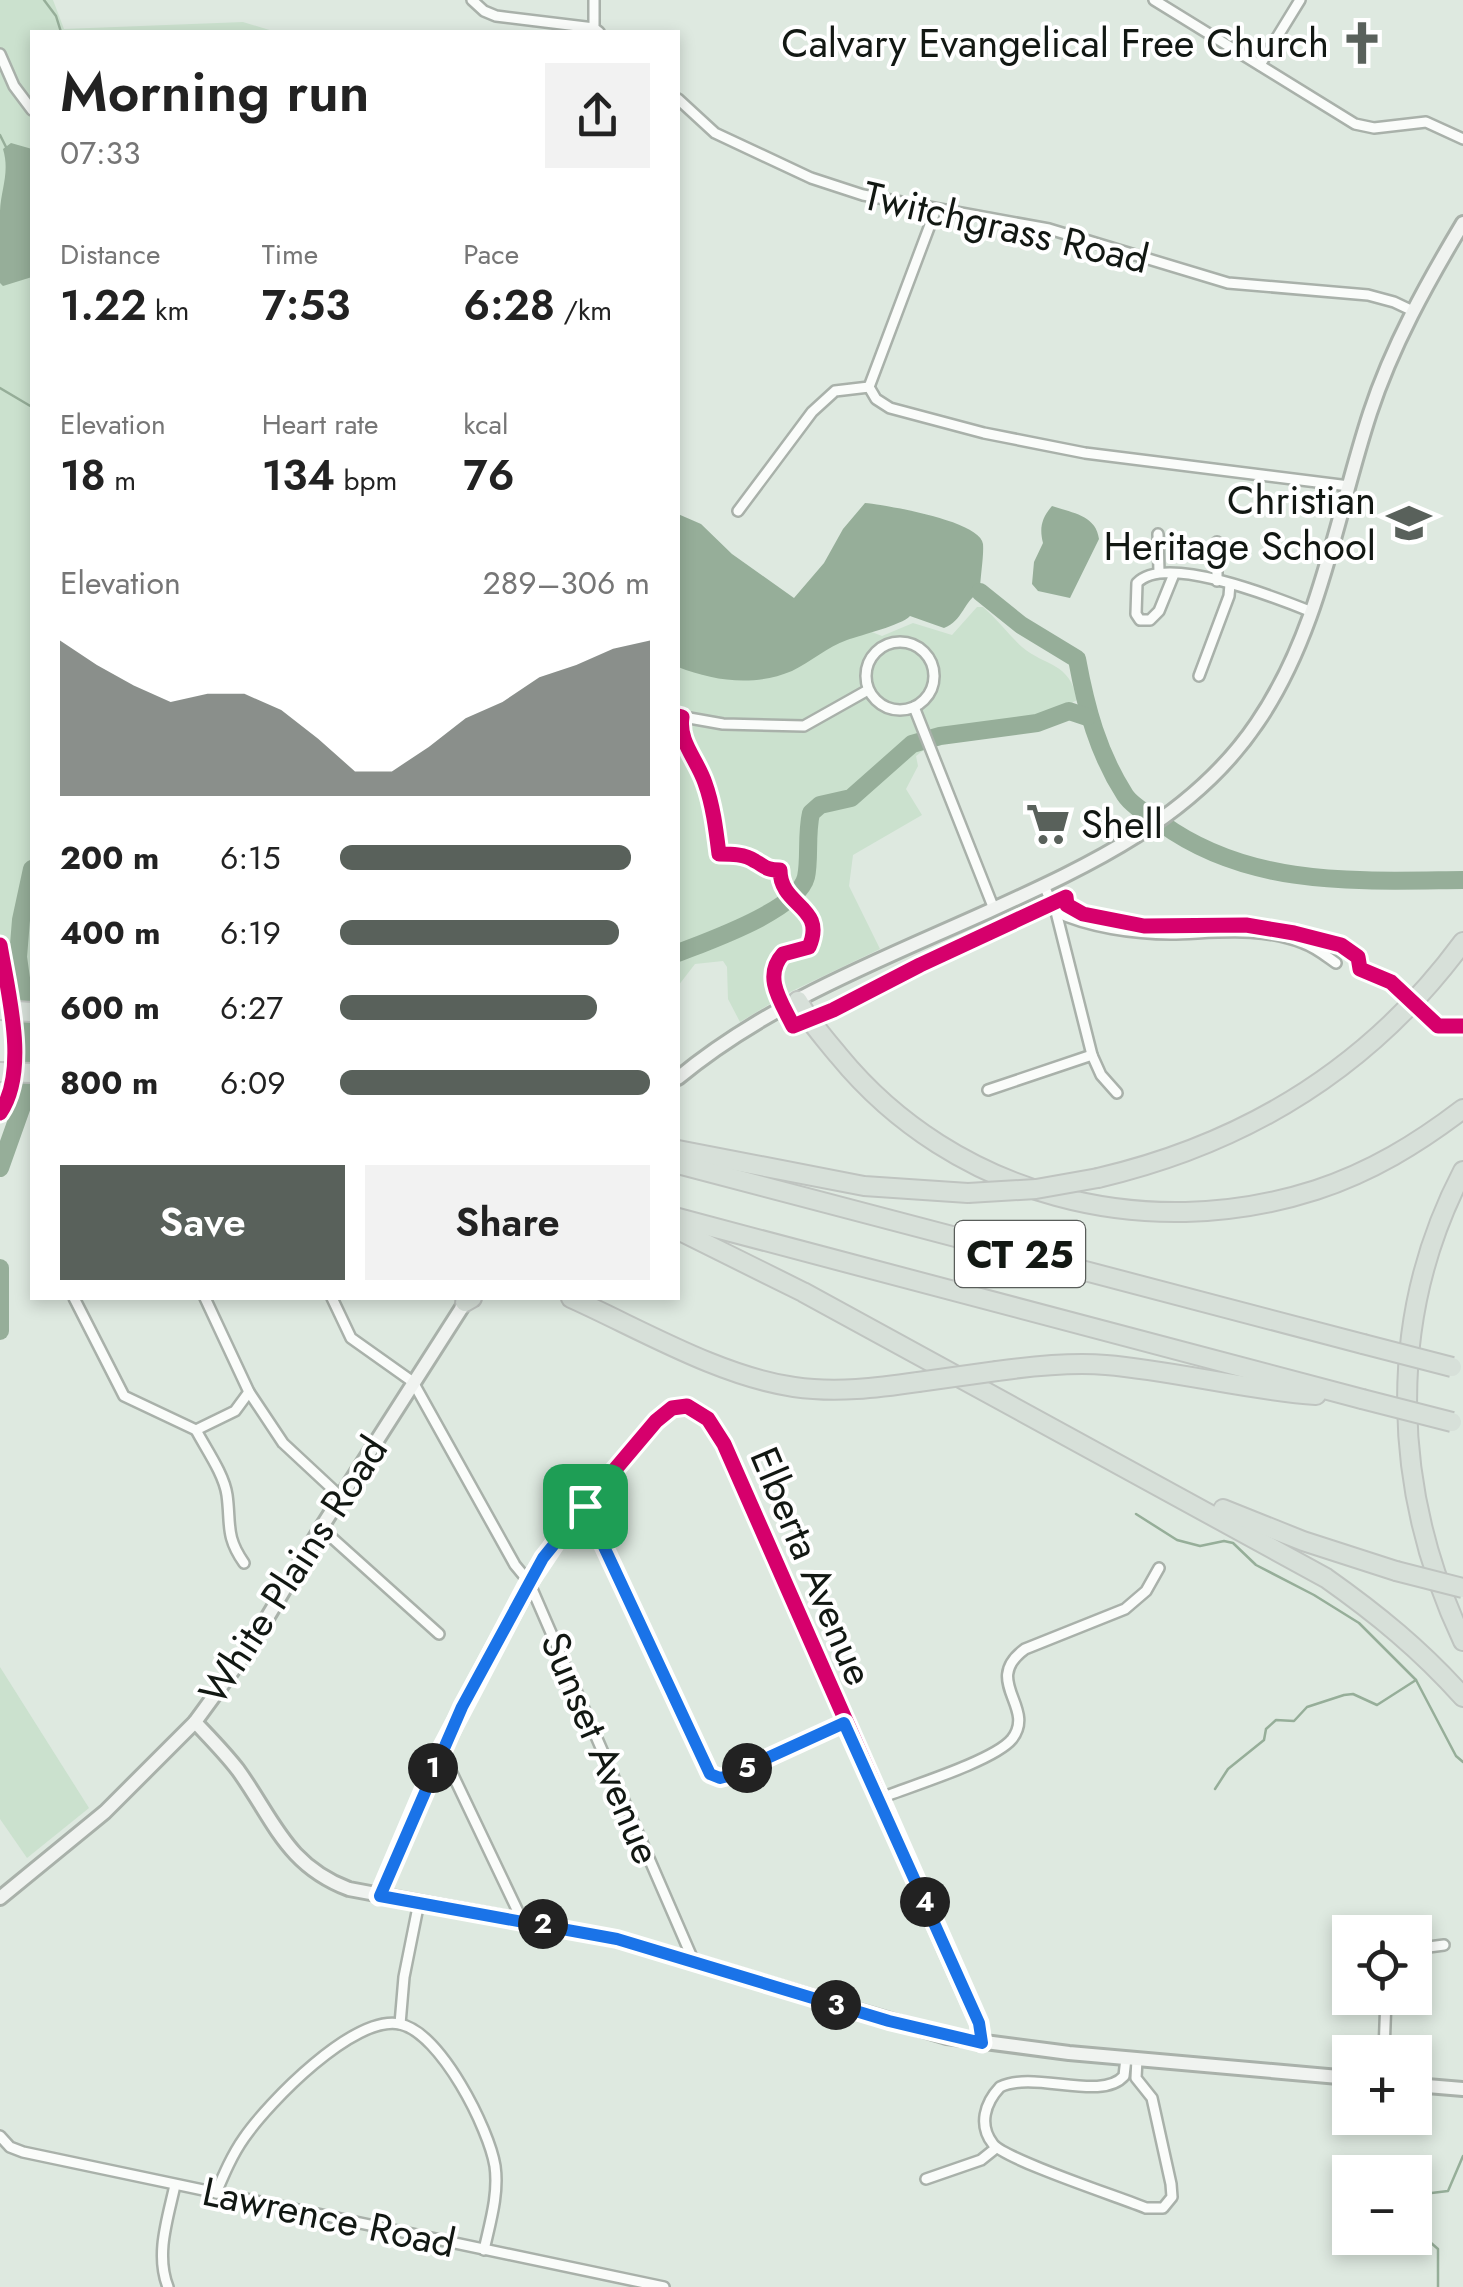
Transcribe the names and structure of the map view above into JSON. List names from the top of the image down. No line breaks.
{"streets":{"highway":["CT 25"],"main road":["White Plains Road"],"street":["Twitchgrass Road","Elberta Avenue","Sunset Avenue","Lawrence Road"]},"crossings":[["White Plains Road","Sunset Avenue"]],"places":{"church":["Calvary Evangelical Free Church"],"school or university":["Christian Heritage School"],"supermarket":["Shell"]},"page":{"heading":["Morning run","07:33"],"stats":[["Distance","1.22 km"],["Time","7:53"],["Pace","6:28 /km"],["Elevation","18 m"],["Heart rate","134 bpm"],["kcal","76"]],"chart":["Elevation","289–306 m"],"list":[{"name":"200 m","note":"6:15"},{"name":"400 m","note":"6:19"},{"name":"600 m","note":"6:27"},{"name":"800 m","note":"6:09"}],"buttons":["Save","Share"],"pins":["1","5","4","2","3"],"map_buttons":["+","−"]}}
